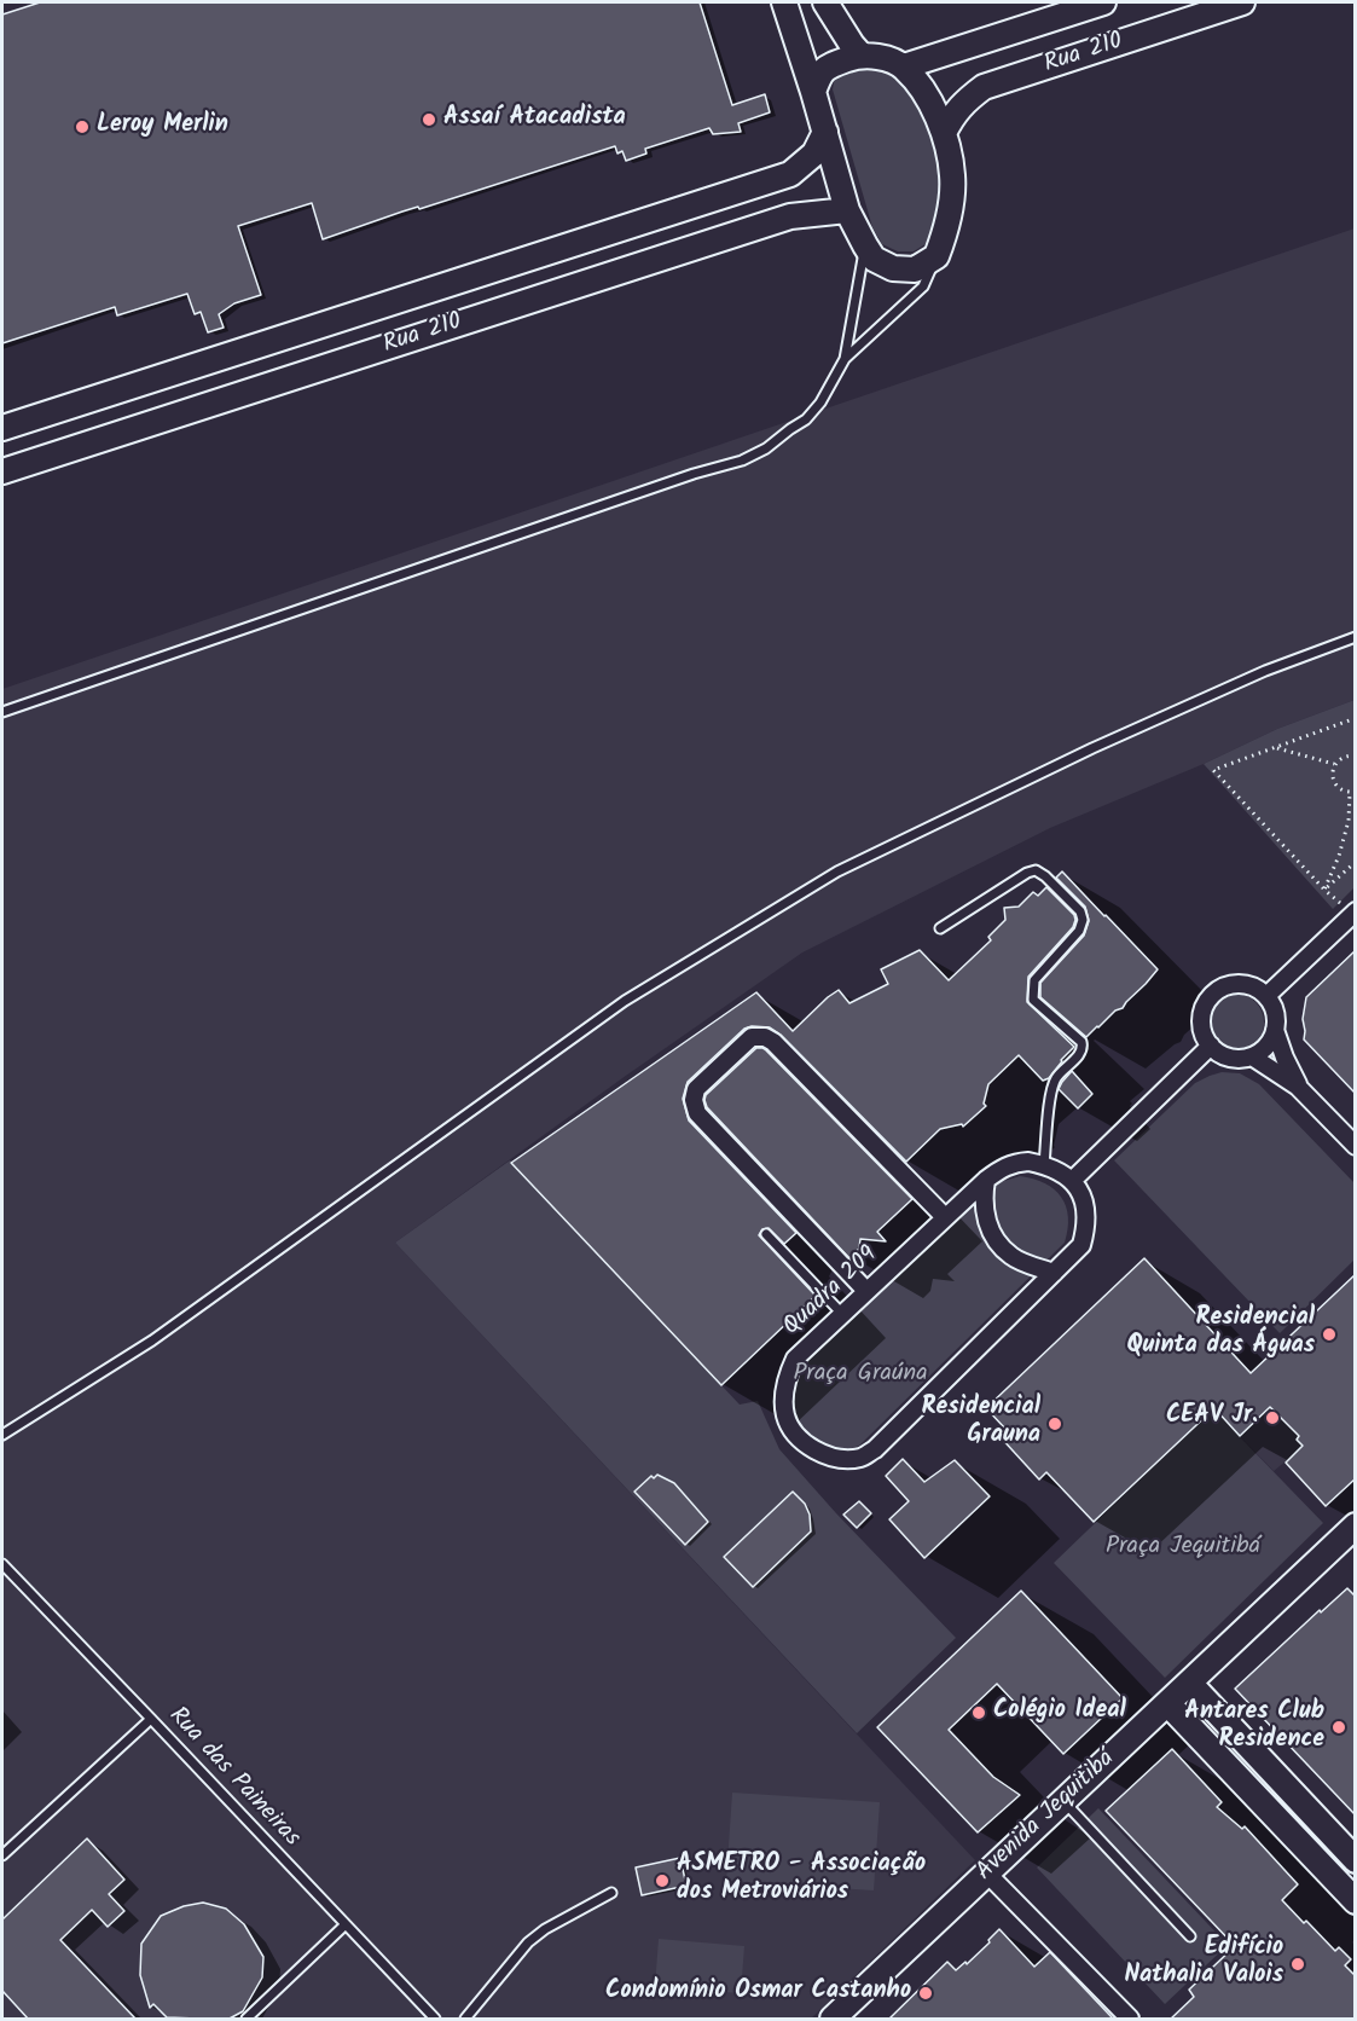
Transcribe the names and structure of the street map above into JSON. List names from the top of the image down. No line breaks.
{"streets":{"main road":["Rua 210","Avenida Jequitibá"],"street":["Quadra 209"],"lane":["Rua das Paineiras"]},"parks":["Praça Graúna","Praça Jequitibá"],"places":["Assaí Atacadista","Leroy Merlin","Residencial Quinta das Águas","CEAV Jr.","Residencial Grauna","Colégio Ideal","Antares Club Residence","ASMETRO - Associação dos Metroviários","Edifício Nathalia Valois","Condomínio Osmar Castanho"]}
